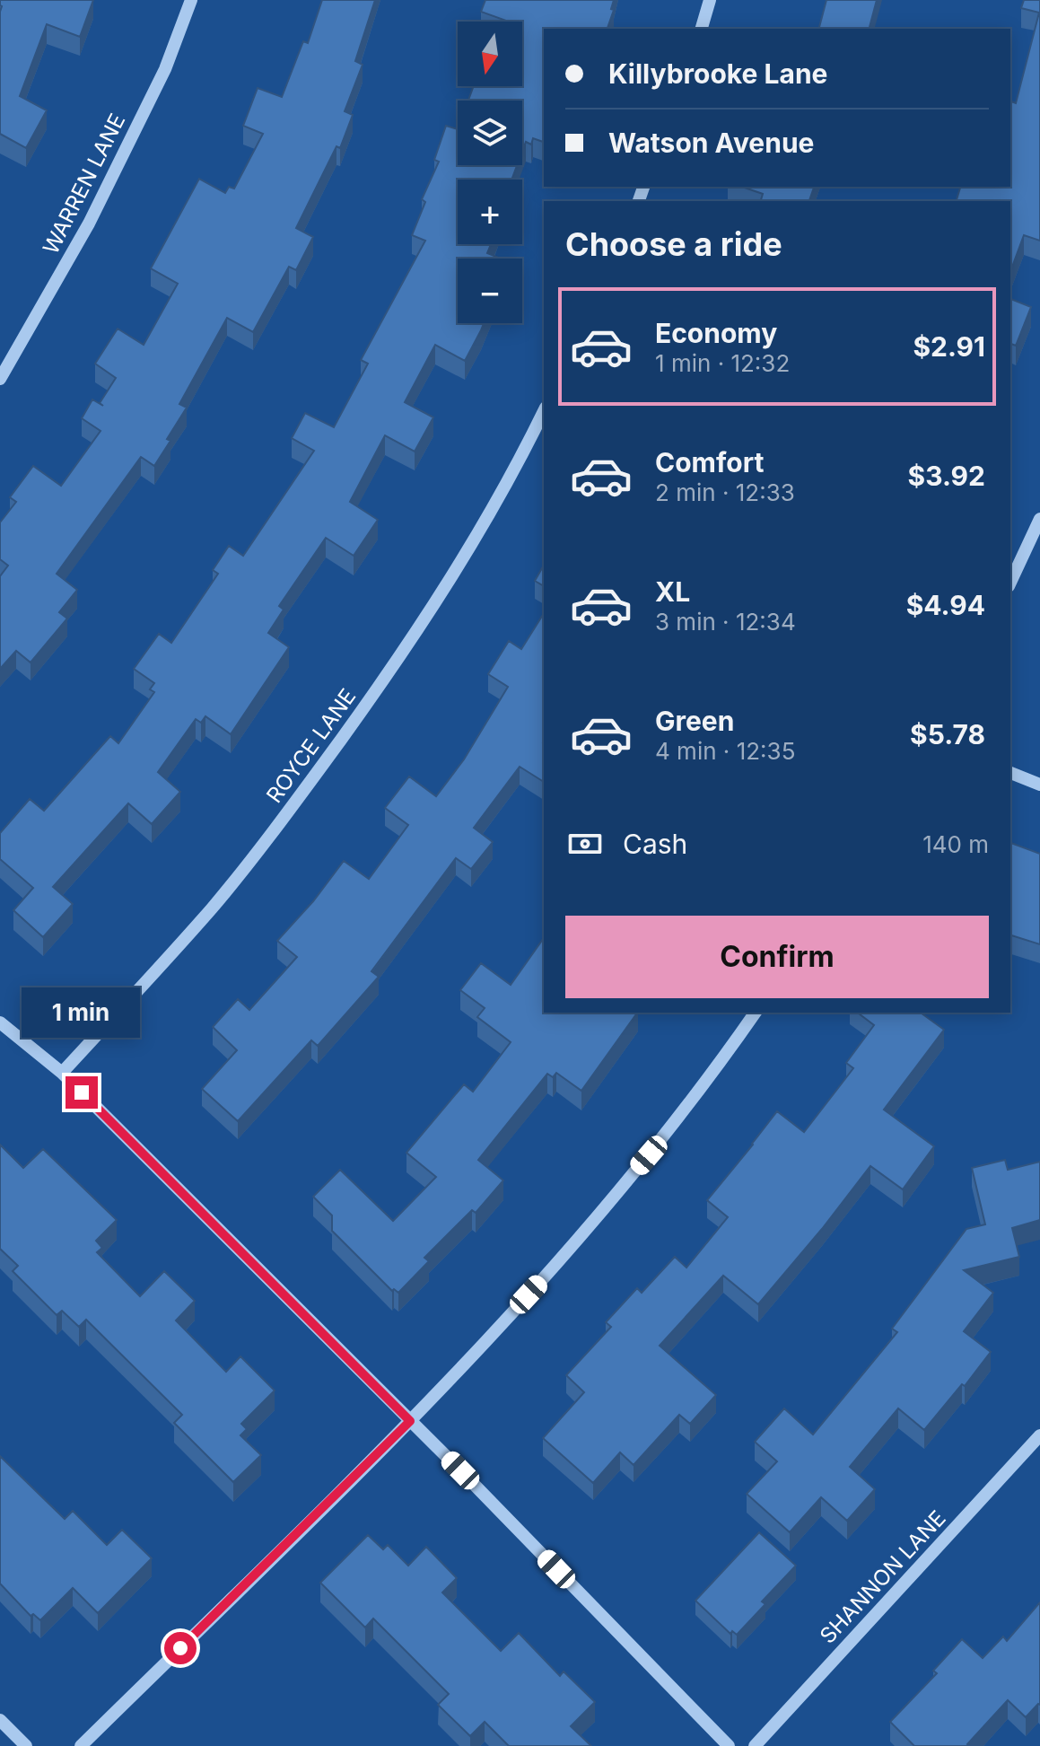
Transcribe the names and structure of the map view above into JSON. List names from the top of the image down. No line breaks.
{"streets":{"street":["WARREN LANE","ROYCE LANE","SHANNON LANE"]},"north":"bottom","page":{"map_buttons":["+","−"],"banner":["Killybrooke Lane","Watson Avenue"],"heading":"Choose a ride","list":[{"name":"Economy","note":"1 min · 12:32","value":"$2.91"},{"name":"Comfort","note":"2 min · 12:33","value":"$3.92"},{"name":"XL","note":"3 min · 12:34","value":"$4.94"},{"name":"Green","note":"4 min · 12:35","value":"$5.78"}],"pay":["Cash","140 m"],"buttons":"Confirm","bubble":"1 min"}}
